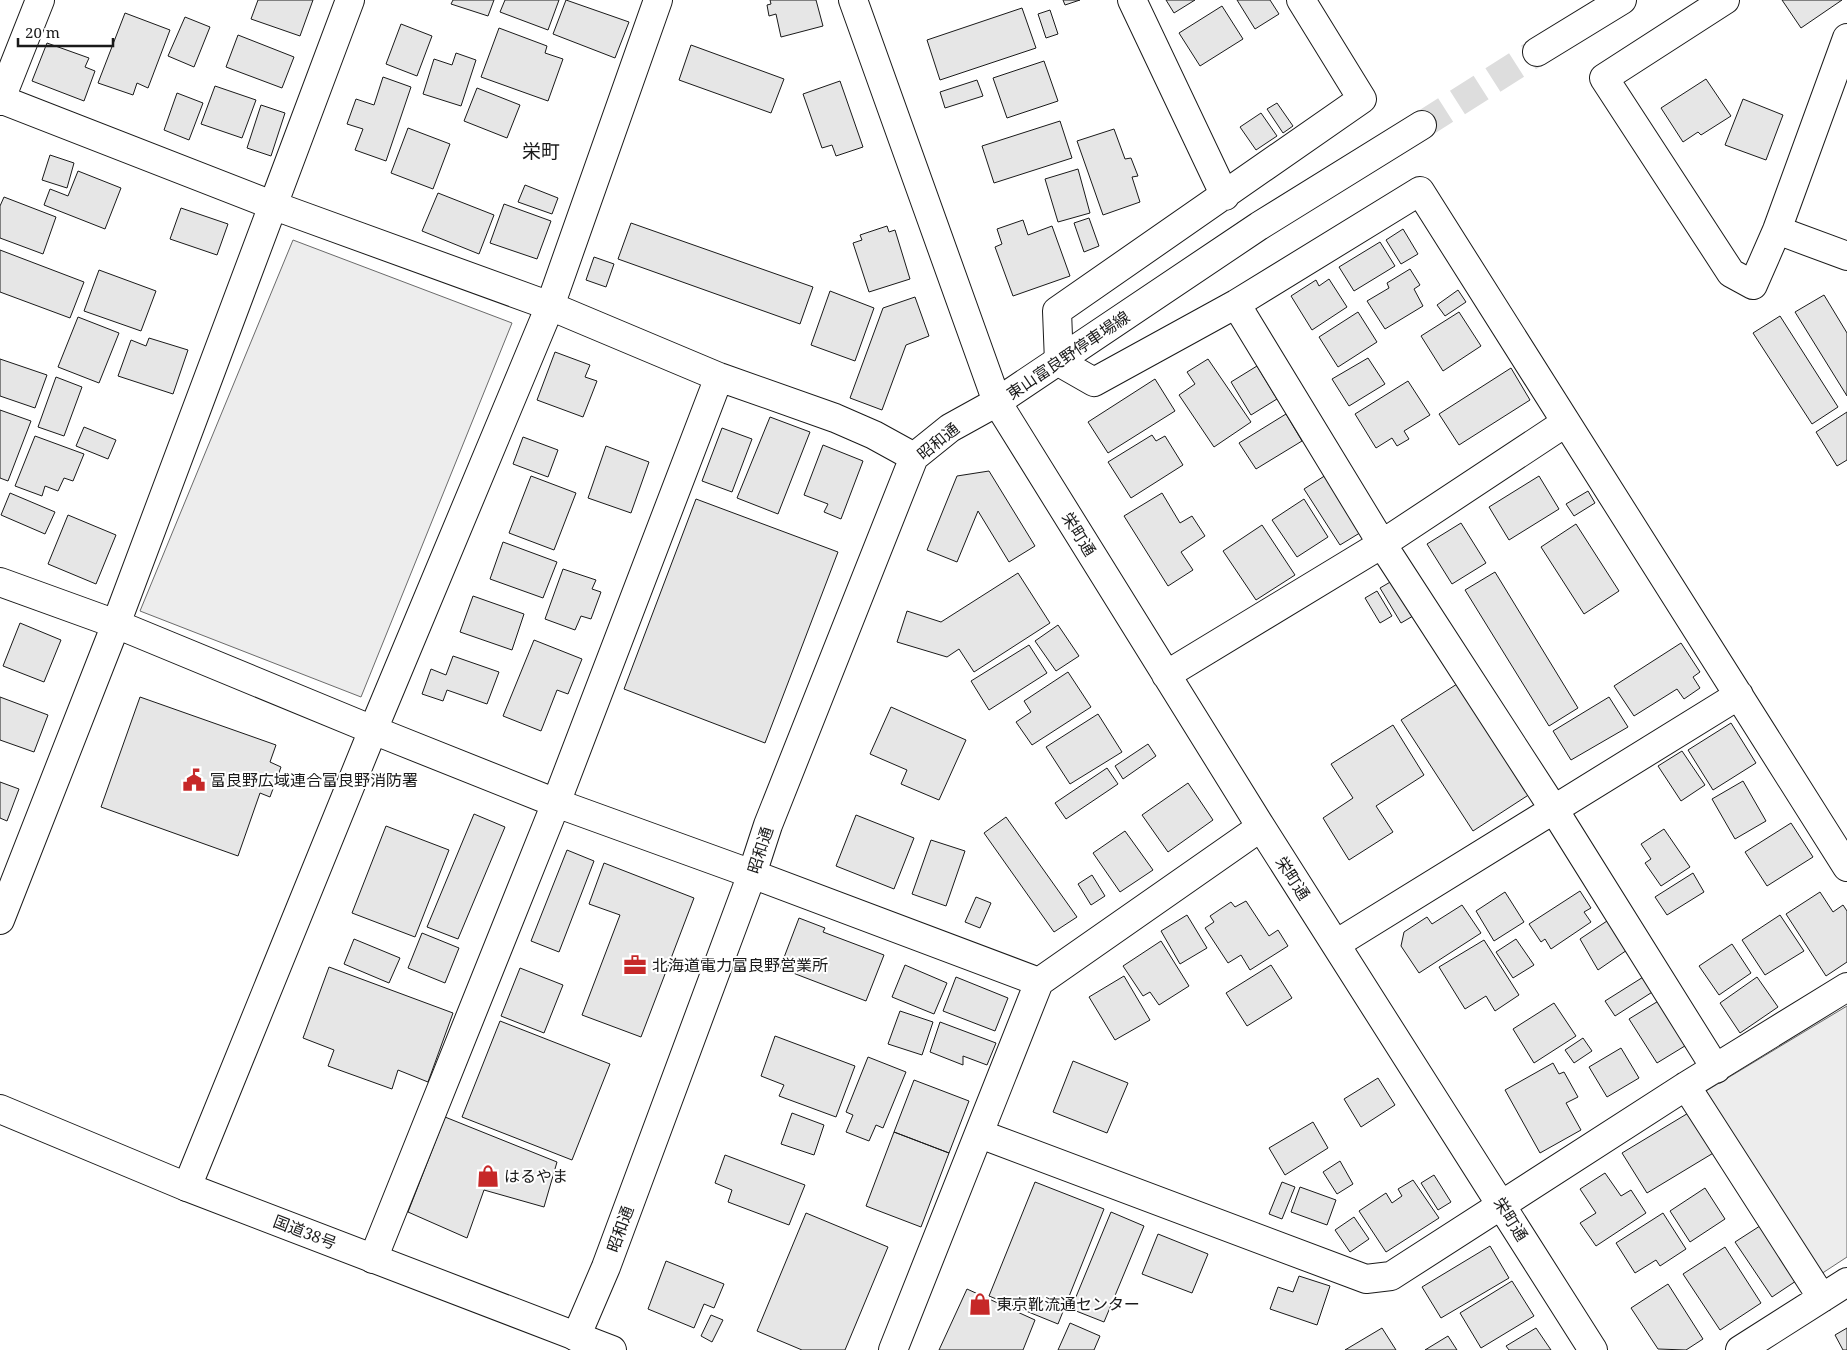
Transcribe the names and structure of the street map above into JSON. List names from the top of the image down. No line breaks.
{"streets":{"main road":["東山富良野停車場線","昭和通","栄町通","国道38号"]},"crossings":[["東山富良野停車場線","昭和通"],["東山富良野停車場線","栄町通"],["昭和通","栄町通"],["昭和通","国道38号"]],"districts":["栄町"],"places":{"public building":["富良野広域連合富良野消防署"],"office":["北海道電力富良野営業所"],"shop":["はるやま","東京靴流通センター"]},"scale_bar":"20 m"}
